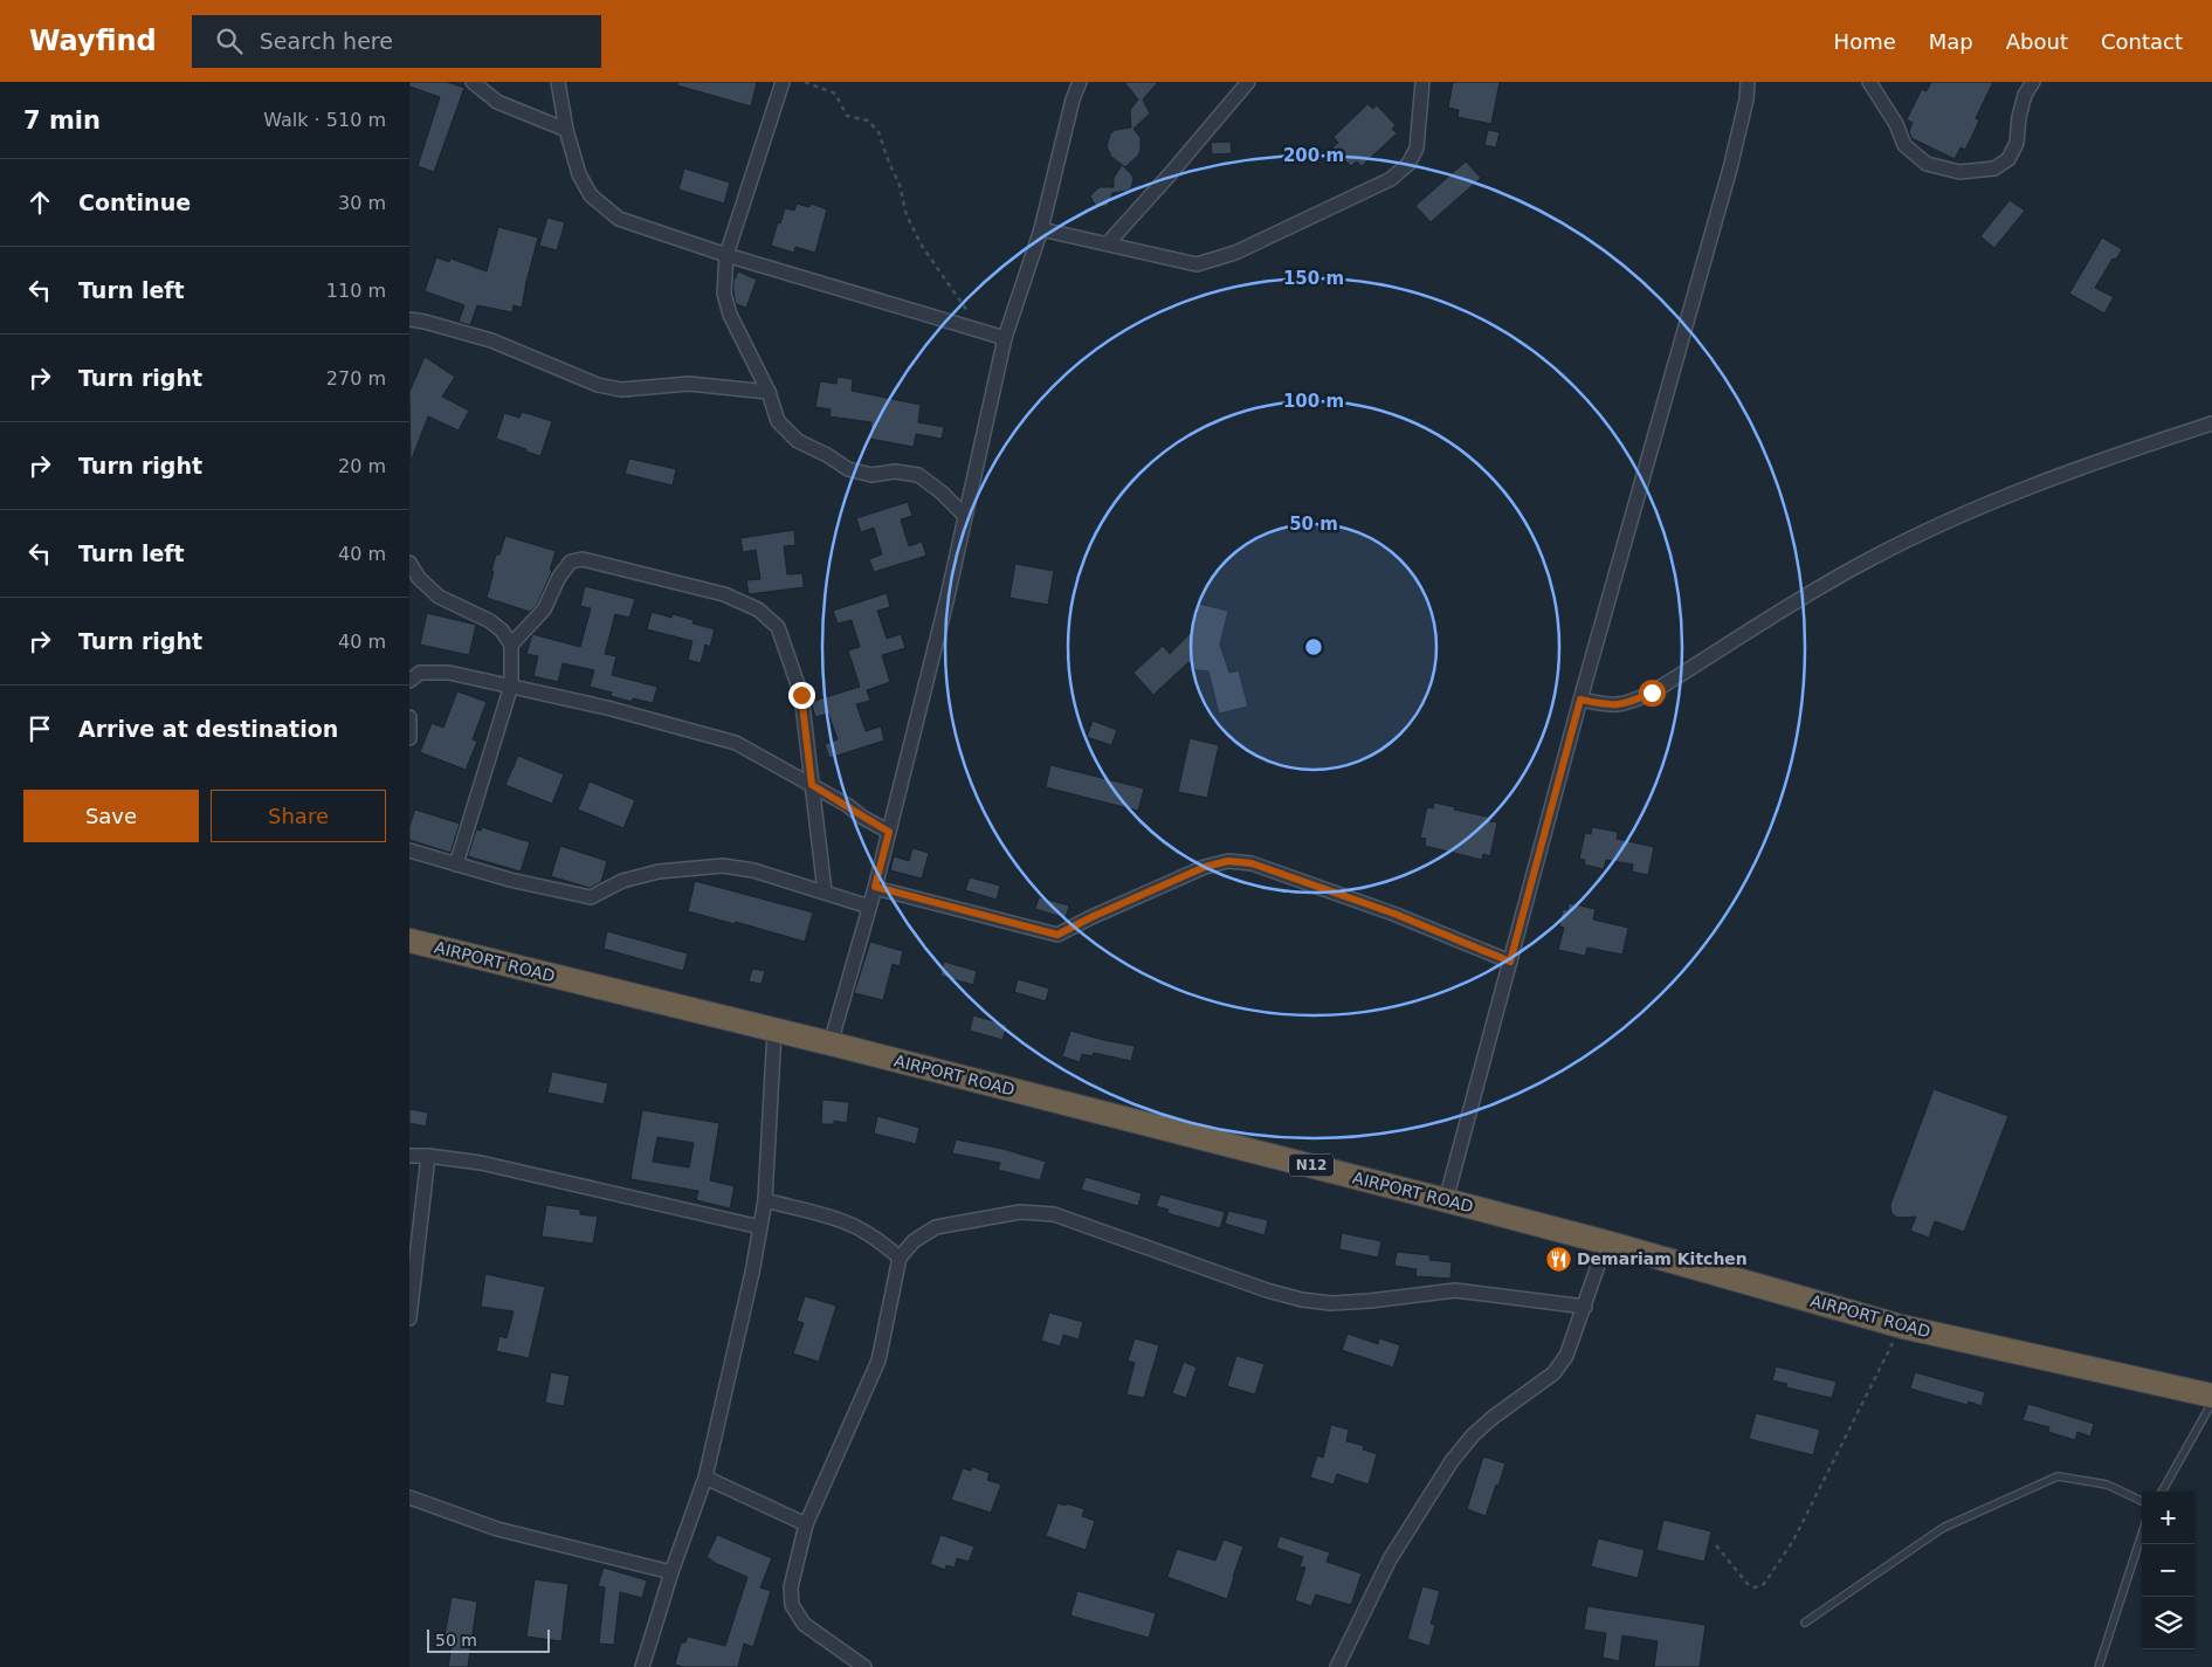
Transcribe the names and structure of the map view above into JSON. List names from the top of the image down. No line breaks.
{"streets":{"highway":["AIRPORT ROAD","N12"]},"places":{"restaurant":["Demariam Kitchen"]},"scale_bar":"50 m","page":{"header":"Wayfind","search":"Search here","nav":["Home","Map","About","Contact"],"heading":["7 min","Walk · 510 m"],"list":[["Continue","30 m"],["Turn left","110 m"],["Turn right","270 m"],["Turn right","20 m"],["Turn left","40 m"],["Turn right","40 m"],"Arrive at destination"],"buttons":["Save","Share"],"map_buttons":["+","−"],"scale":"50 m"},"rings":["200 m","150 m","100 m","50 m"]}
